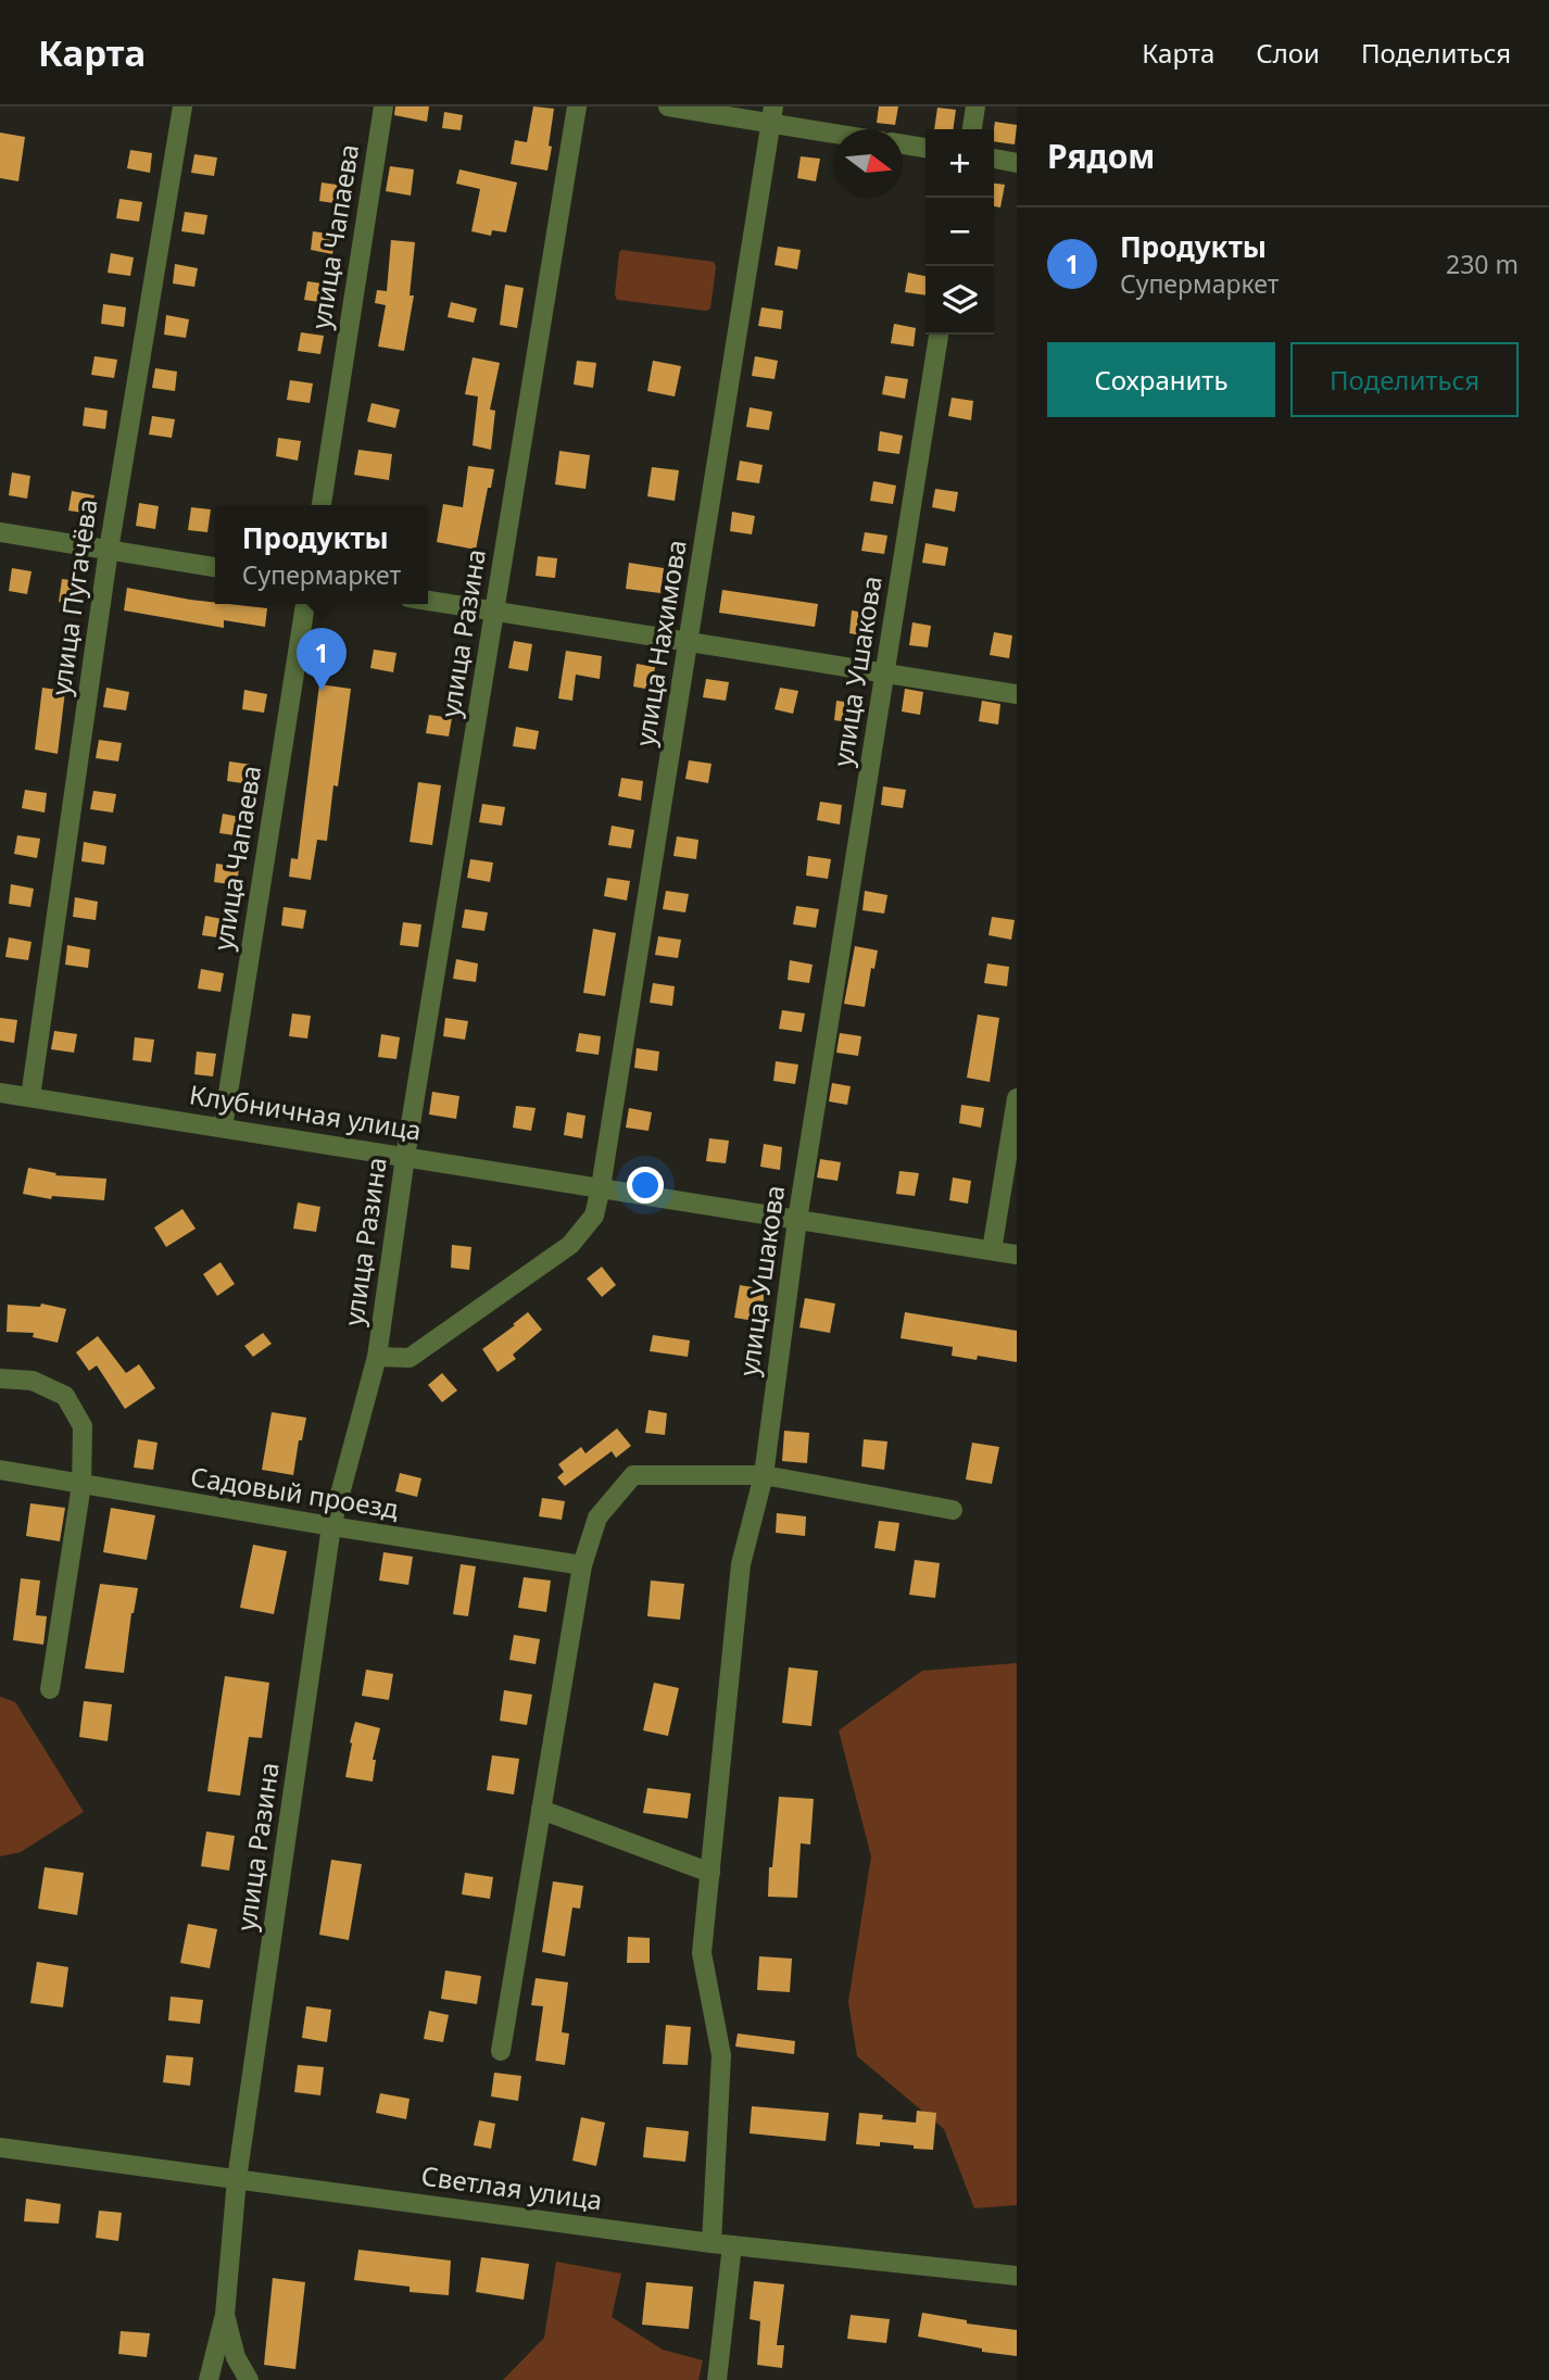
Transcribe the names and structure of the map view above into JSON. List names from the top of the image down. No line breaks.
{"streets":{"street":["улица Чапаева","улица Пугачёва","улица Разина","улица Нахимова","улица Ушакова","Клубничная улица","Садовый проезд","Светлая улица"]},"crossings":[["улица Чапаева","Клубничная улица"],["улица Пугачёва","Клубничная улица"],["улица Разина","Клубничная улица"],["улица Разина","Садовый проезд"],["улица Разина","Светлая улица"],["улица Нахимова","Клубничная улица"],["улица Ушакова","Клубничная улица"],["улица Ушакова","Светлая улица"]],"north":"right","page":{"header":"Карта","nav":["Карта","Слои","Поделиться"],"heading":"Рядом","map_buttons":["+","−"],"list":[{"mark":"1","name":"Продукты","note":"Супермаркет","value":"230 m"}],"buttons":["Сохранить","Поделиться"],"popup":["Продукты","Супермаркет"],"pins":"1"}}
